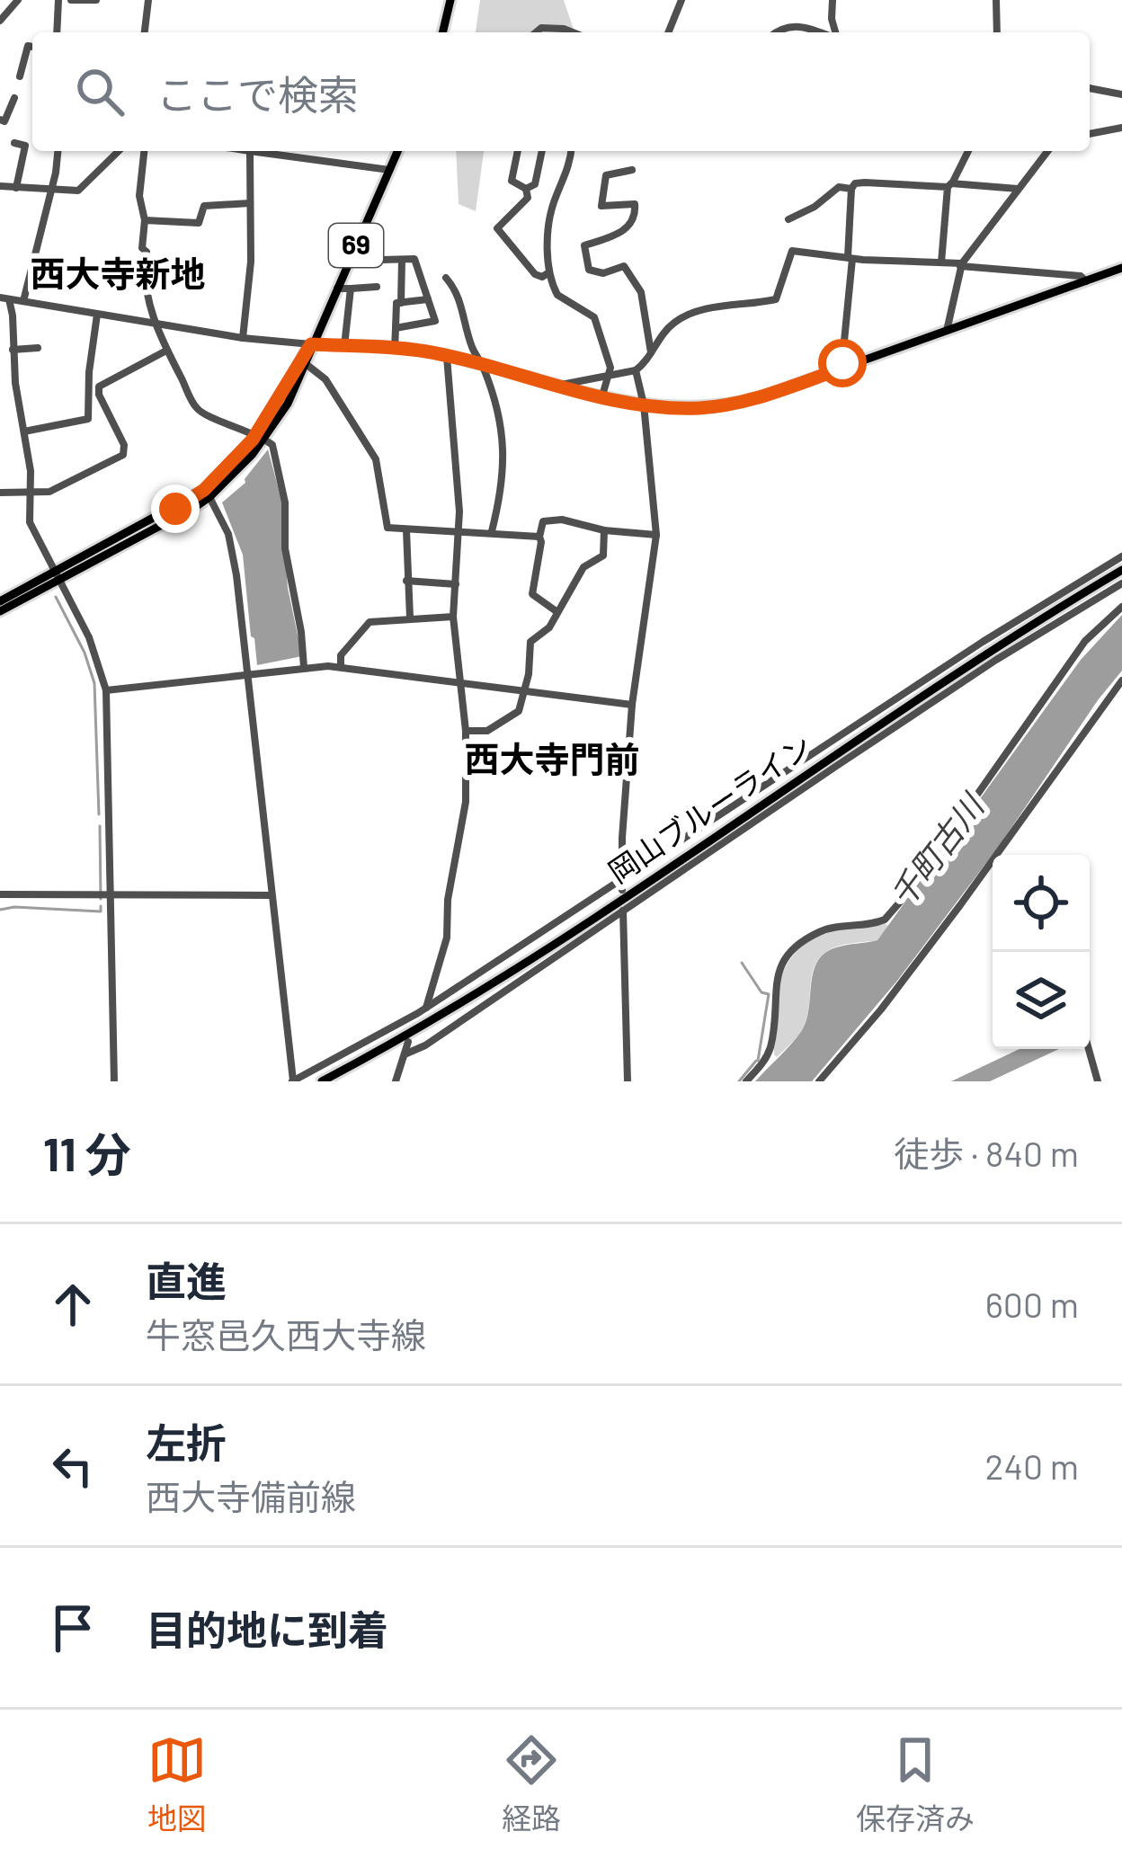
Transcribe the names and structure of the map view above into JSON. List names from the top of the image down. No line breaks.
{"streets":{"main road":["69","岡山ブルーライン"]},"districts":["西大寺新地","西大寺門前"],"water":["千町古川"],"page":{"search":"ここで検索","heading":["11 分","徒歩 · 840 m"],"list":[["直進","牛窓邑久西大寺線","600 m"],["左折","西大寺備前線","240 m"],"目的地に到着"],"nav":["地図","経路","保存済み"]}}
